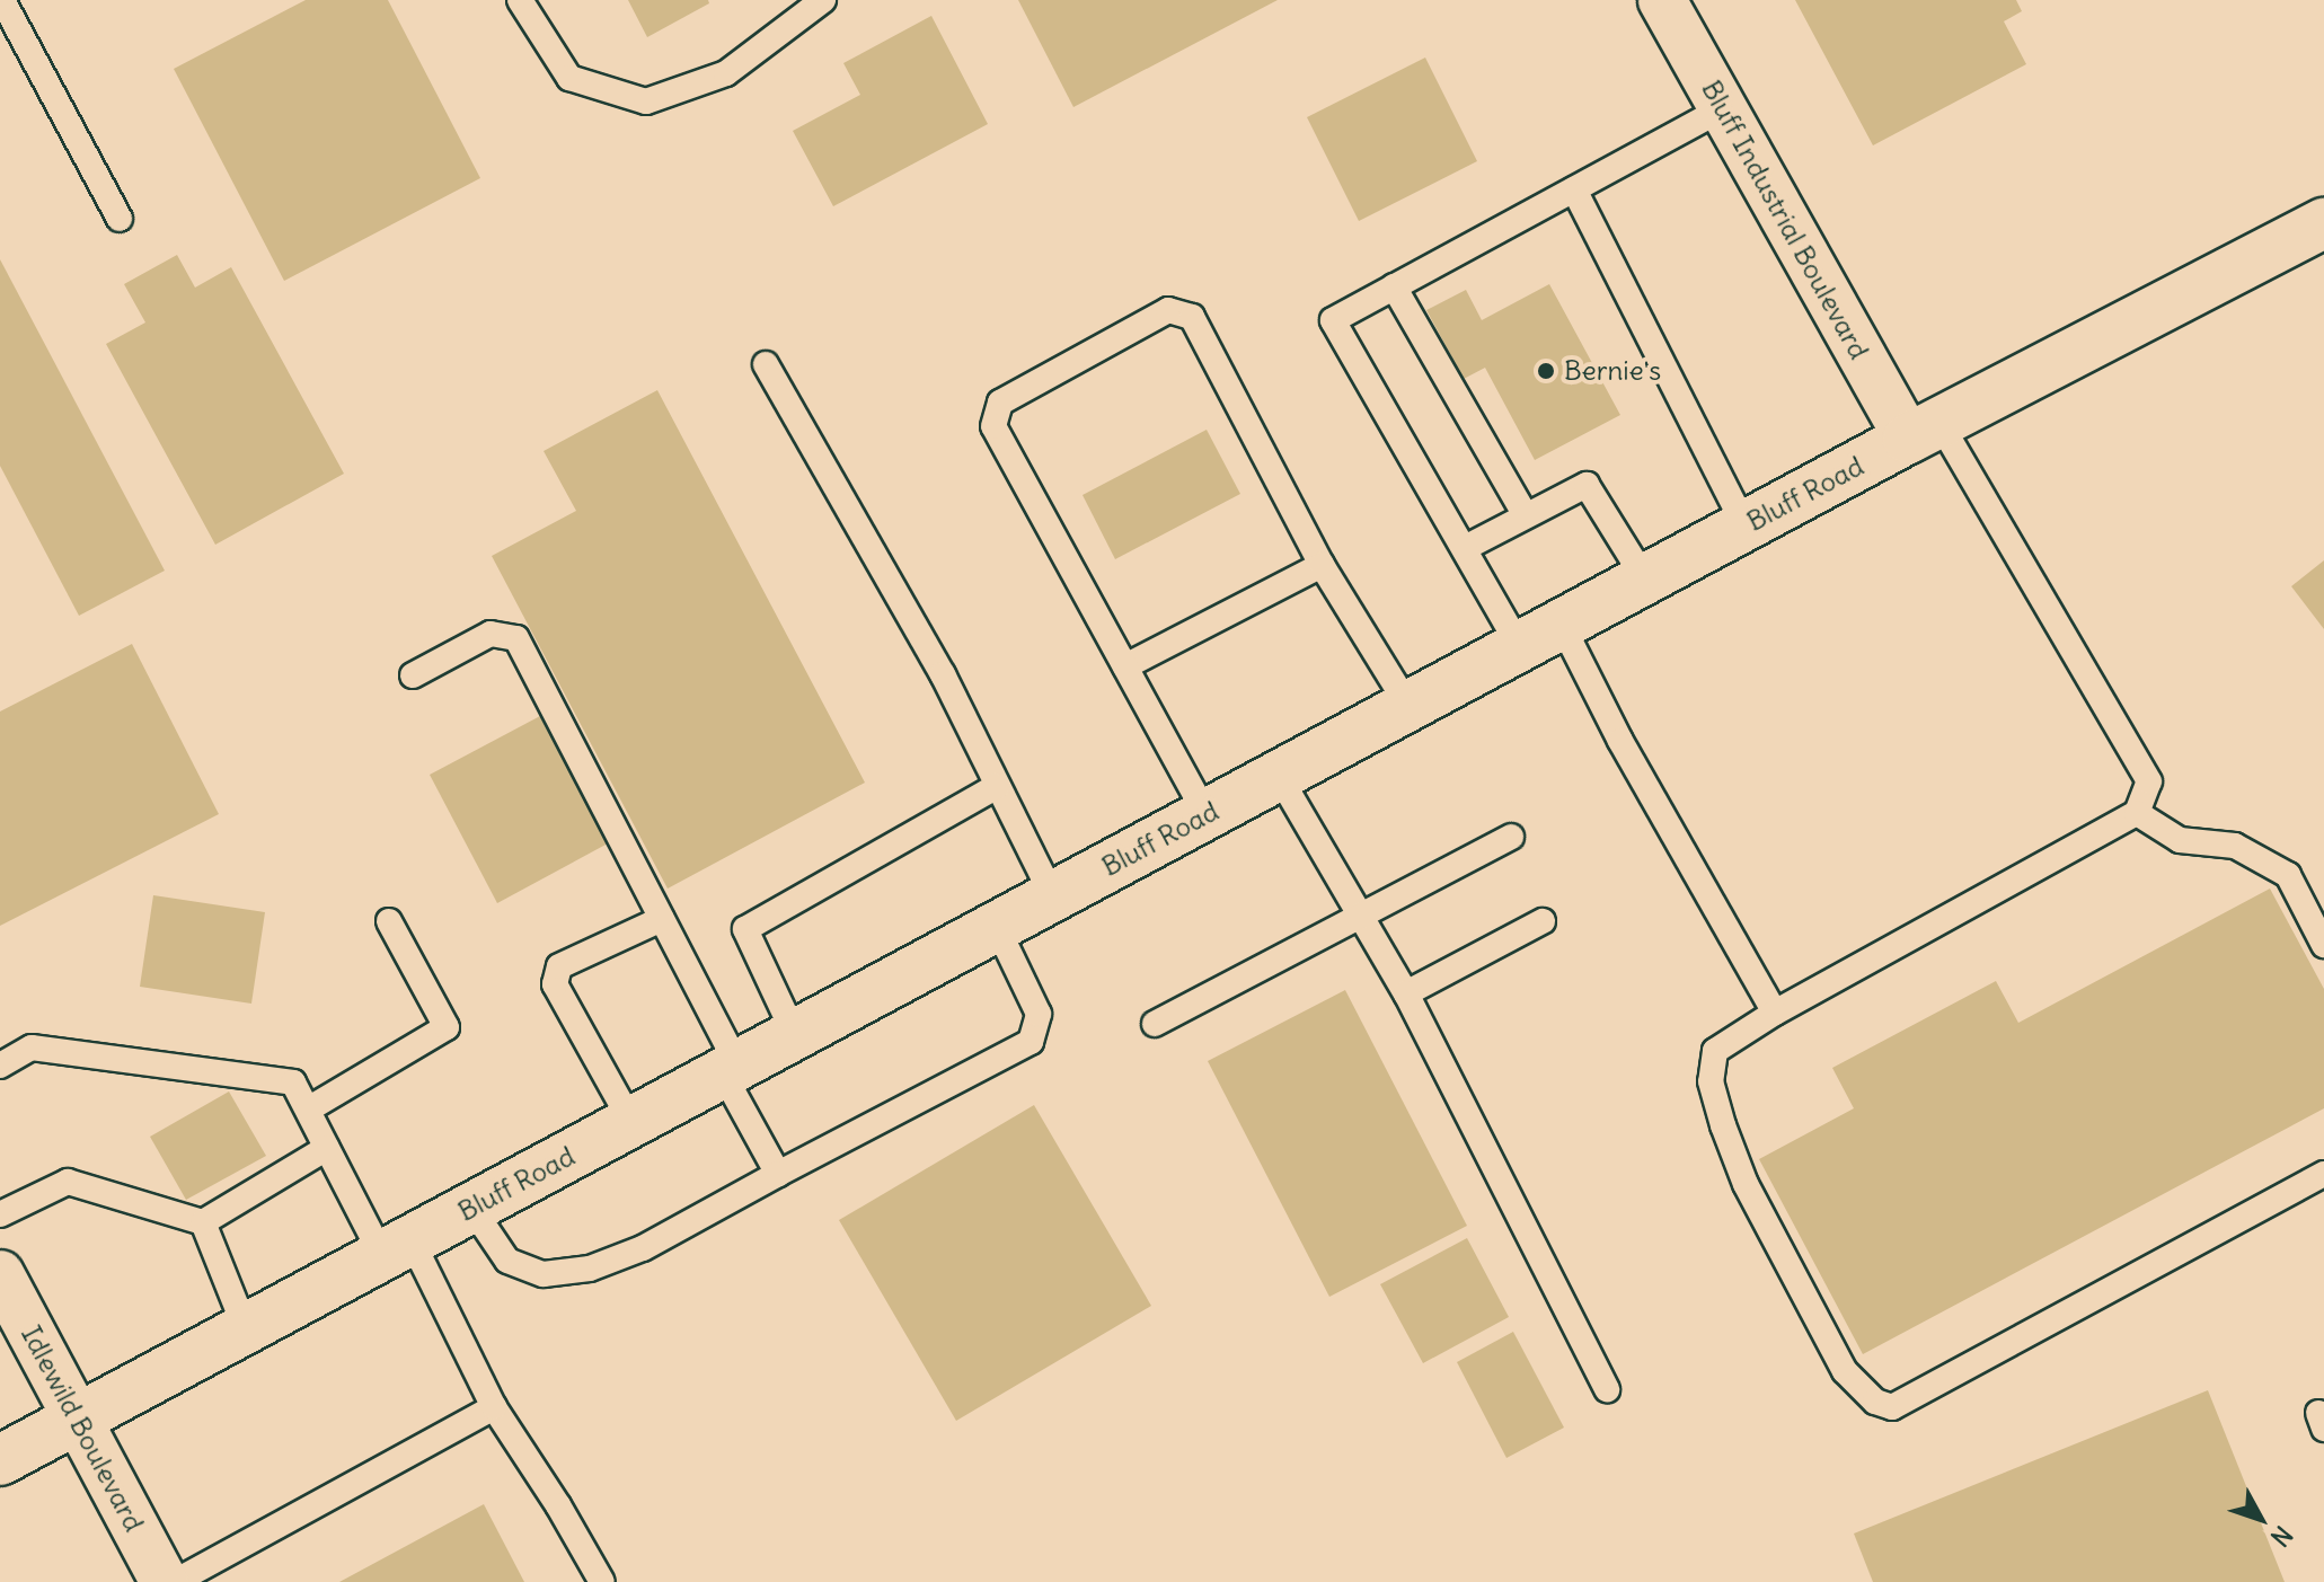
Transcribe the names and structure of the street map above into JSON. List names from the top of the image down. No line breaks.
{"streets":{"main road":["Bluff Road"],"street":["Bluff Industrial Boulevard","Idlewild Boulevard"]},"crossings":[["Bluff Industrial Boulevard","Bluff Road"],["Bluff Road","Idlewild Boulevard"]],"places":["Bernie's"],"north":"bottom right"}
